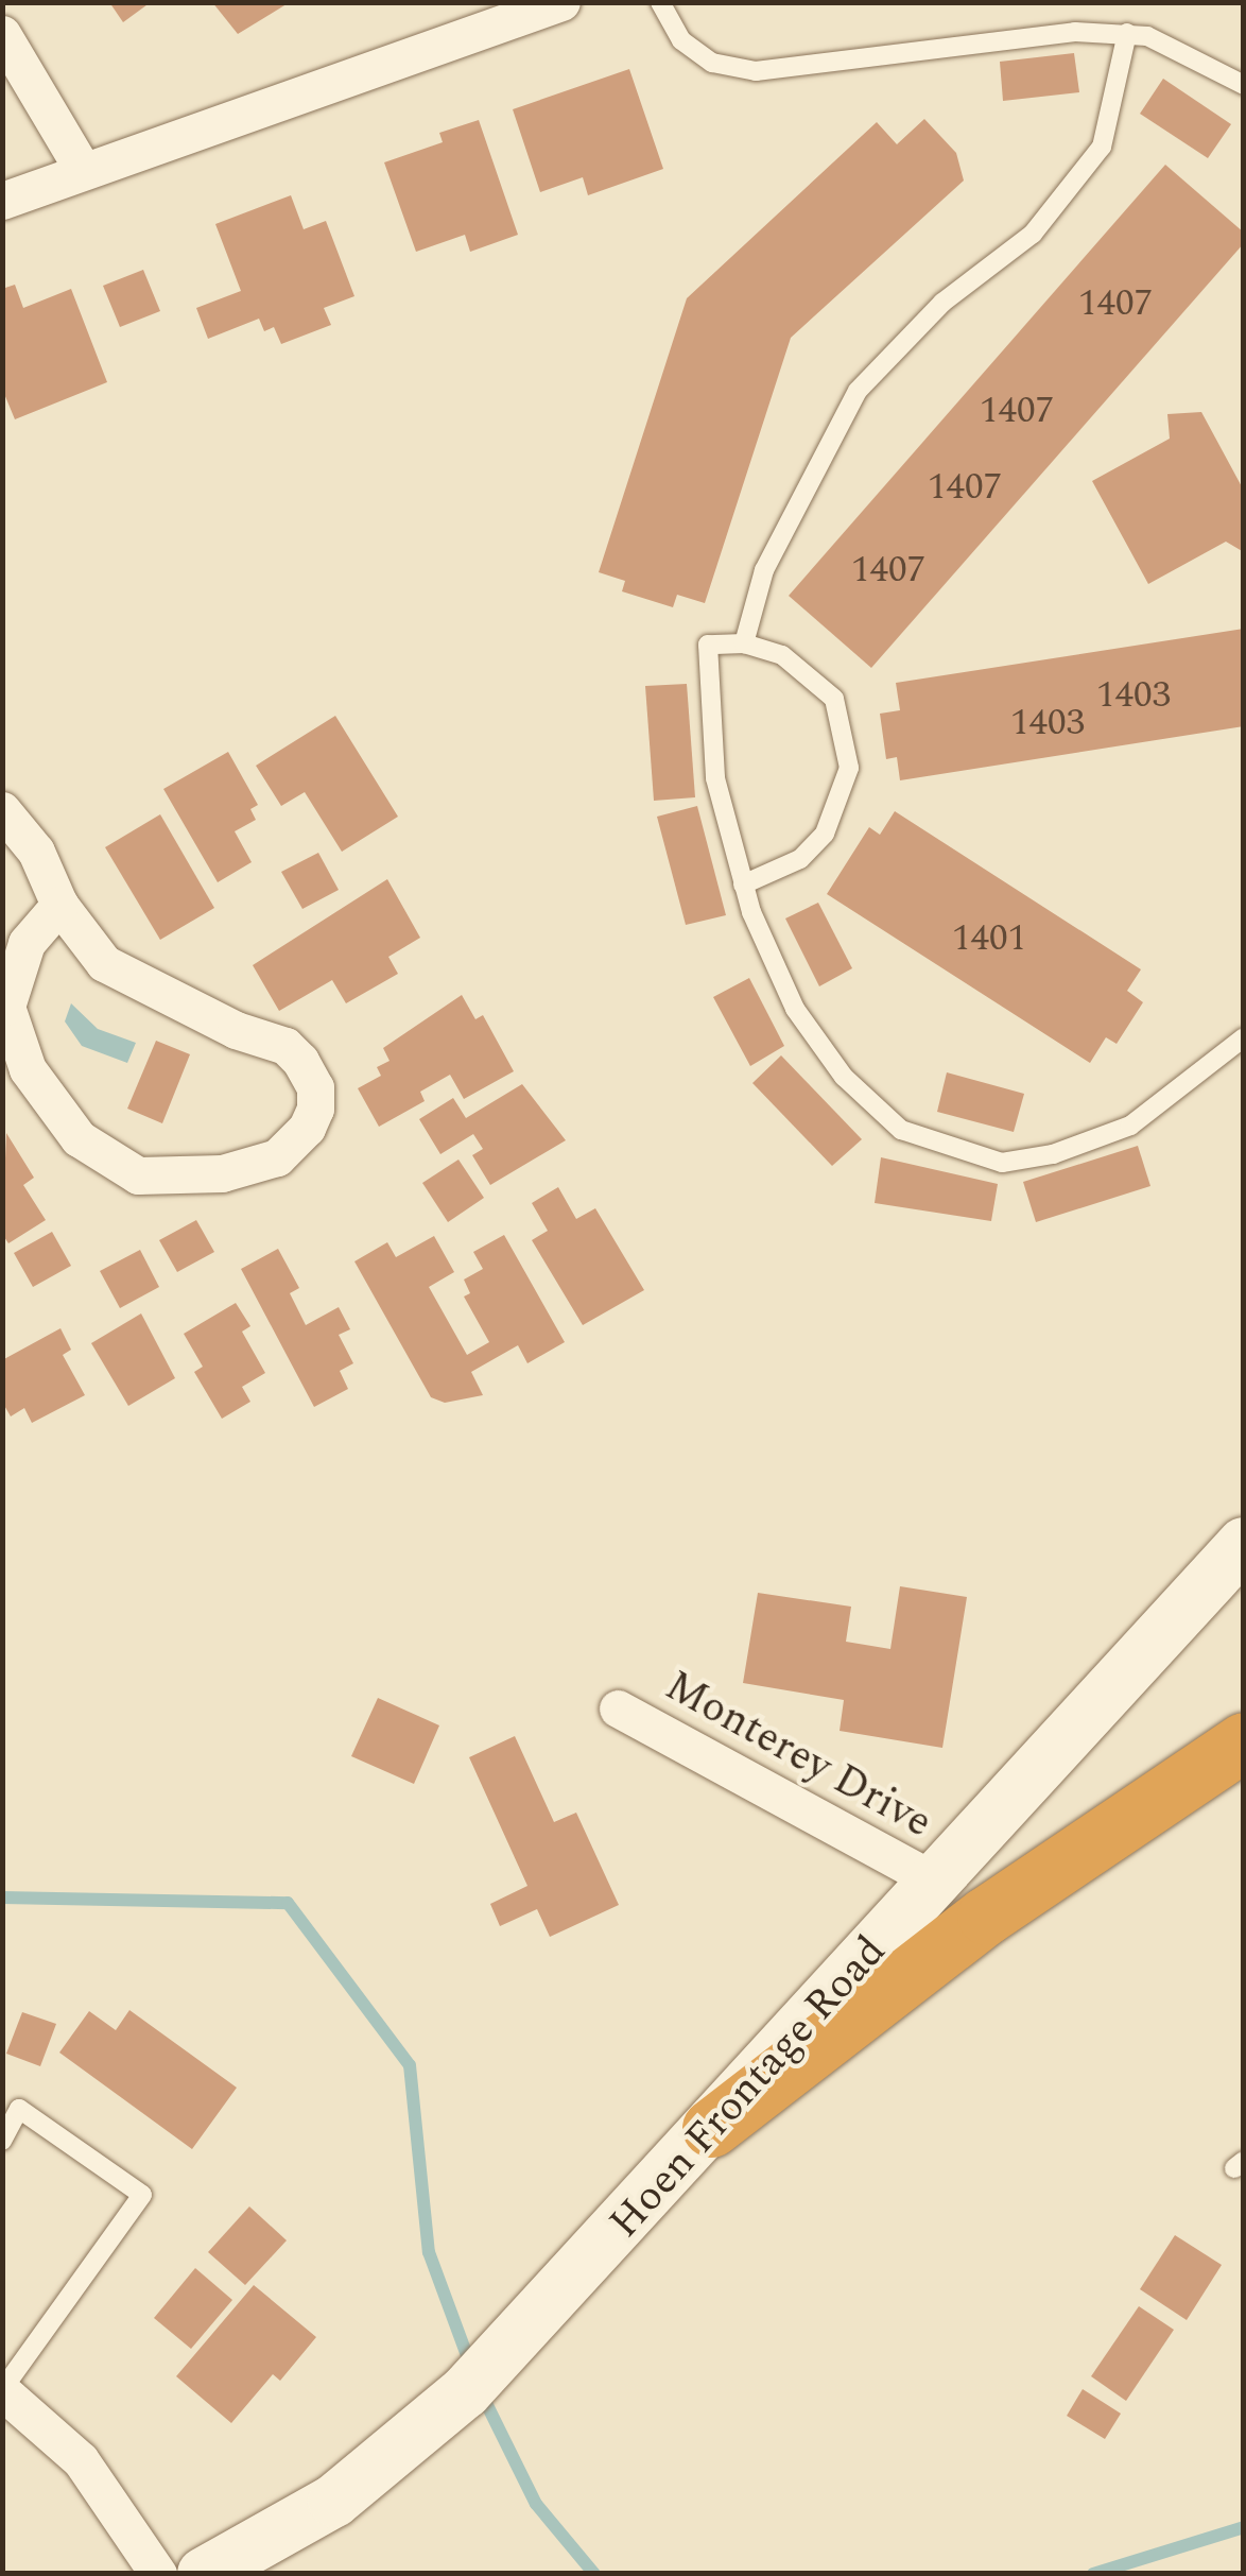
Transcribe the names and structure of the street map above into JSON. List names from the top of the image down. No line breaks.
{"streets":{"street":["Monterey Drive","Hoen Frontage Road"]},"crossings":[["Monterey Drive","Hoen Frontage Road"]],"house_numbers":["1407","1407","1407","1407","1403","1403","1401"]}
